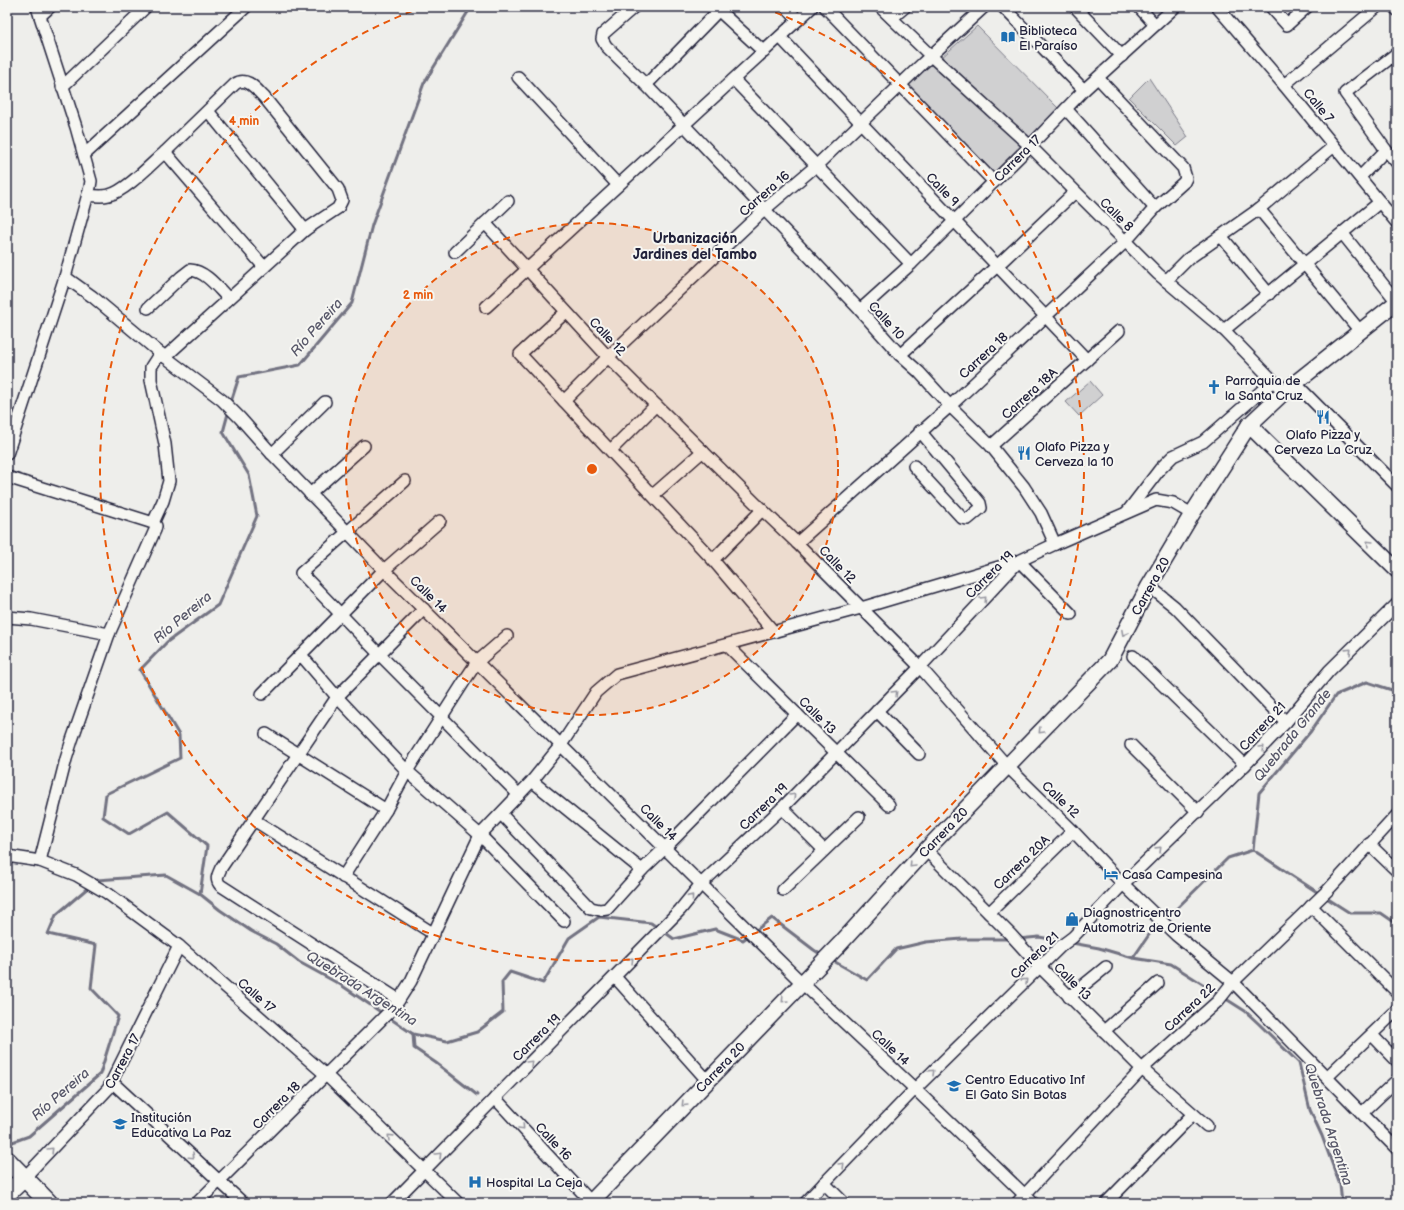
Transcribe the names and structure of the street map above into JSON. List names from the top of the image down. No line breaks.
{"streets":{"main road":["Carrera 17","Carrera 20"],"street":["Calle 7","Calle 9","Carrera 16","Calle 8","Calle 10","Calle 12","Carrera 18","Carrera 18A","Carrera 19","Calle 14","Calle 13","Carrera 21","Carrera 20A","Calle 17","Carrera 22","Calle 16"]},"crossings":[["Carrera 17","Calle 9"],["Carrera 17","Calle 8"],["Carrera 17","Calle 10"],["Carrera 17","Carrera 18"],["Carrera 17","Calle 17"],["Calle 9","Carrera 16"],["Calle 9","Carrera 18"],["Calle 9","Carrera 18A"],["Carrera 16","Calle 8"],["Carrera 16","Calle 10"],["Carrera 16","Calle 12"],["Calle 8","Carrera 18"],["Calle 8","Carrera 20"],["Calle 10","Carrera 18"],["Calle 10","Carrera 18A"],["Calle 10","Carrera 19"],["Calle 12","Carrera 18"],["Calle 12","Carrera 19"],["Calle 12","Carrera 20"],["Calle 12","Carrera 21"],["Calle 12","Carrera 20A"],["Calle 12","Carrera 22"],["Carrera 18","Calle 17"],["Carrera 19","Carrera 20"],["Carrera 19","Calle 14"],["Carrera 19","Calle 13"],["Carrera 19","Calle 17"],["Carrera 19","Calle 16"],["Carrera 20","Calle 14"],["Carrera 20","Calle 13"],["Carrera 20","Calle 16"],["Calle 14","Carrera 21"],["Calle 14","Carrera 22"],["Calle 13","Carrera 21"],["Calle 13","Carrera 20A"],["Calle 13","Carrera 22"]],"one_way":["Carrera 19","Carrera 20","Carrera 21","Calle 16"],"districts":["Urbanización Jardines del Tambo"],"water":["Río Pereira","Quebrada Grande","Quebrada Argentina"],"places":{"library":["Biblioteca El Paraíso"],"church":["Parroquia de la Santa Cruz"],"restaurant":["Olafo Pizza y Cerveza La Cruz","Olafo Pizza y Cerveza la 10"],"hotel":["Casa Campesina"],"shop":["Diagnostricentro Automotriz de Oriente"],"school or university":["Centro Educativo Inf El Gato Sin Botas","Institución Educativa La Paz"],"hospital":["Hospital La Ceja"]},"rings":["4 min","2 min"]}
